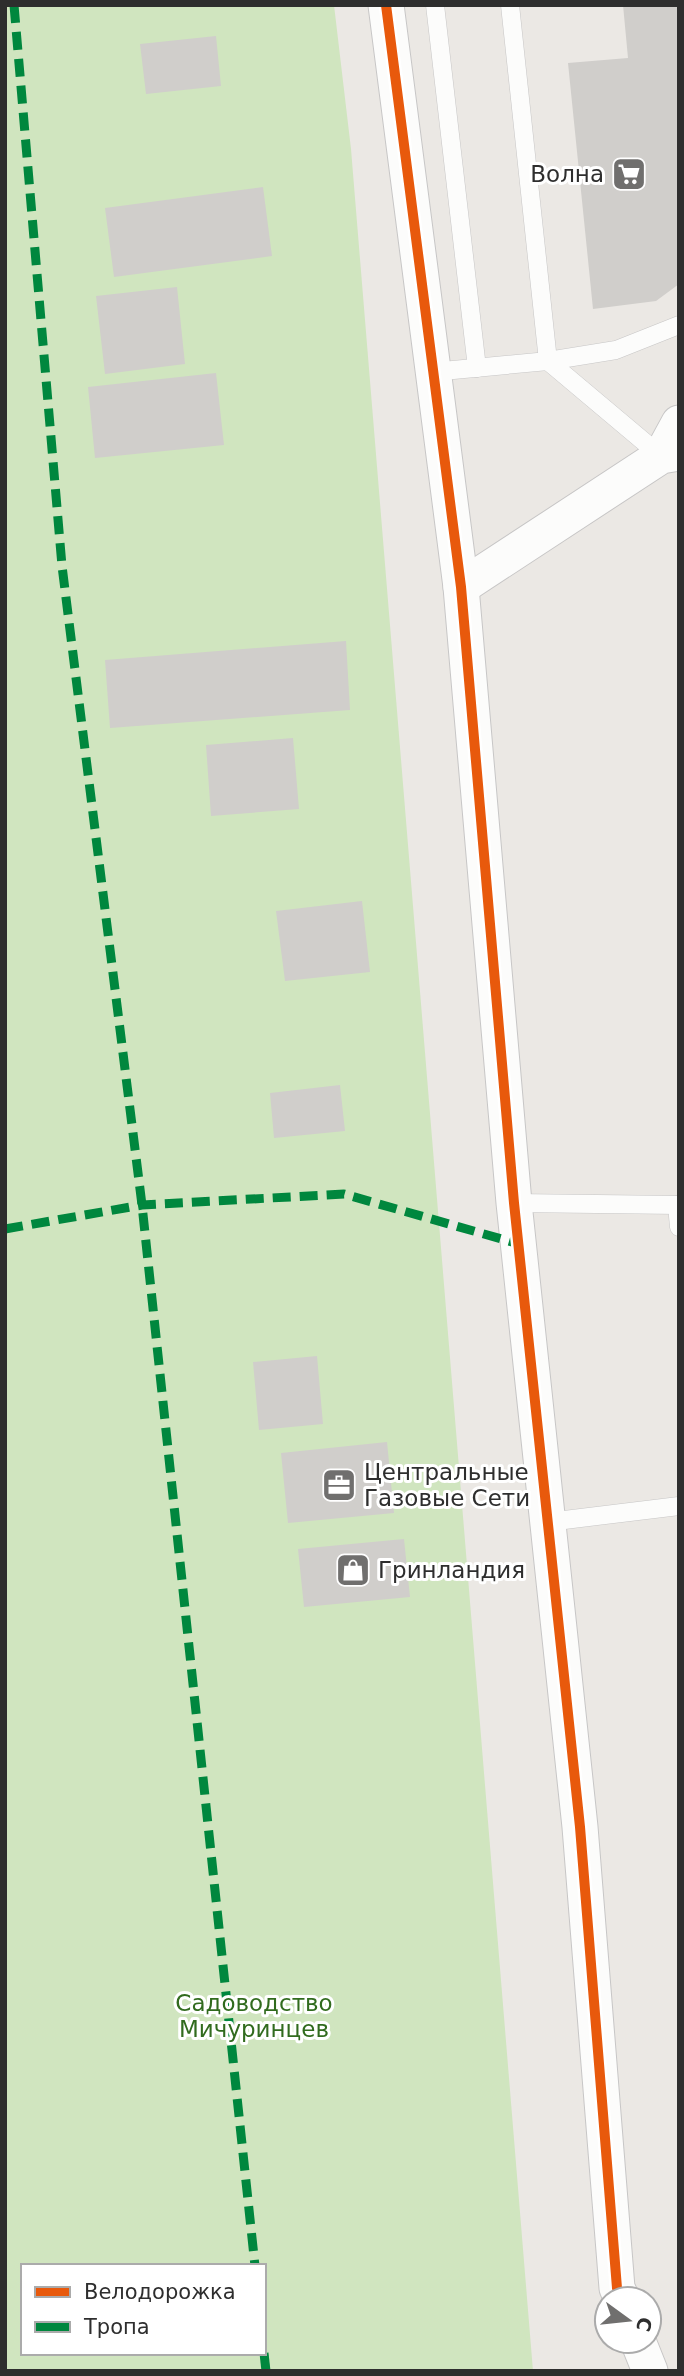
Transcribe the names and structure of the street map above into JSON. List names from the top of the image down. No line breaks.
{"parks":["Садоводство Мичуринцев"],"places":{"supermarket":["Волна"],"office":["Центральные Газовые Сети"],"shop":["Гринландия"]},"legend":["Велодорожка","Тропа"],"north":"right"}
